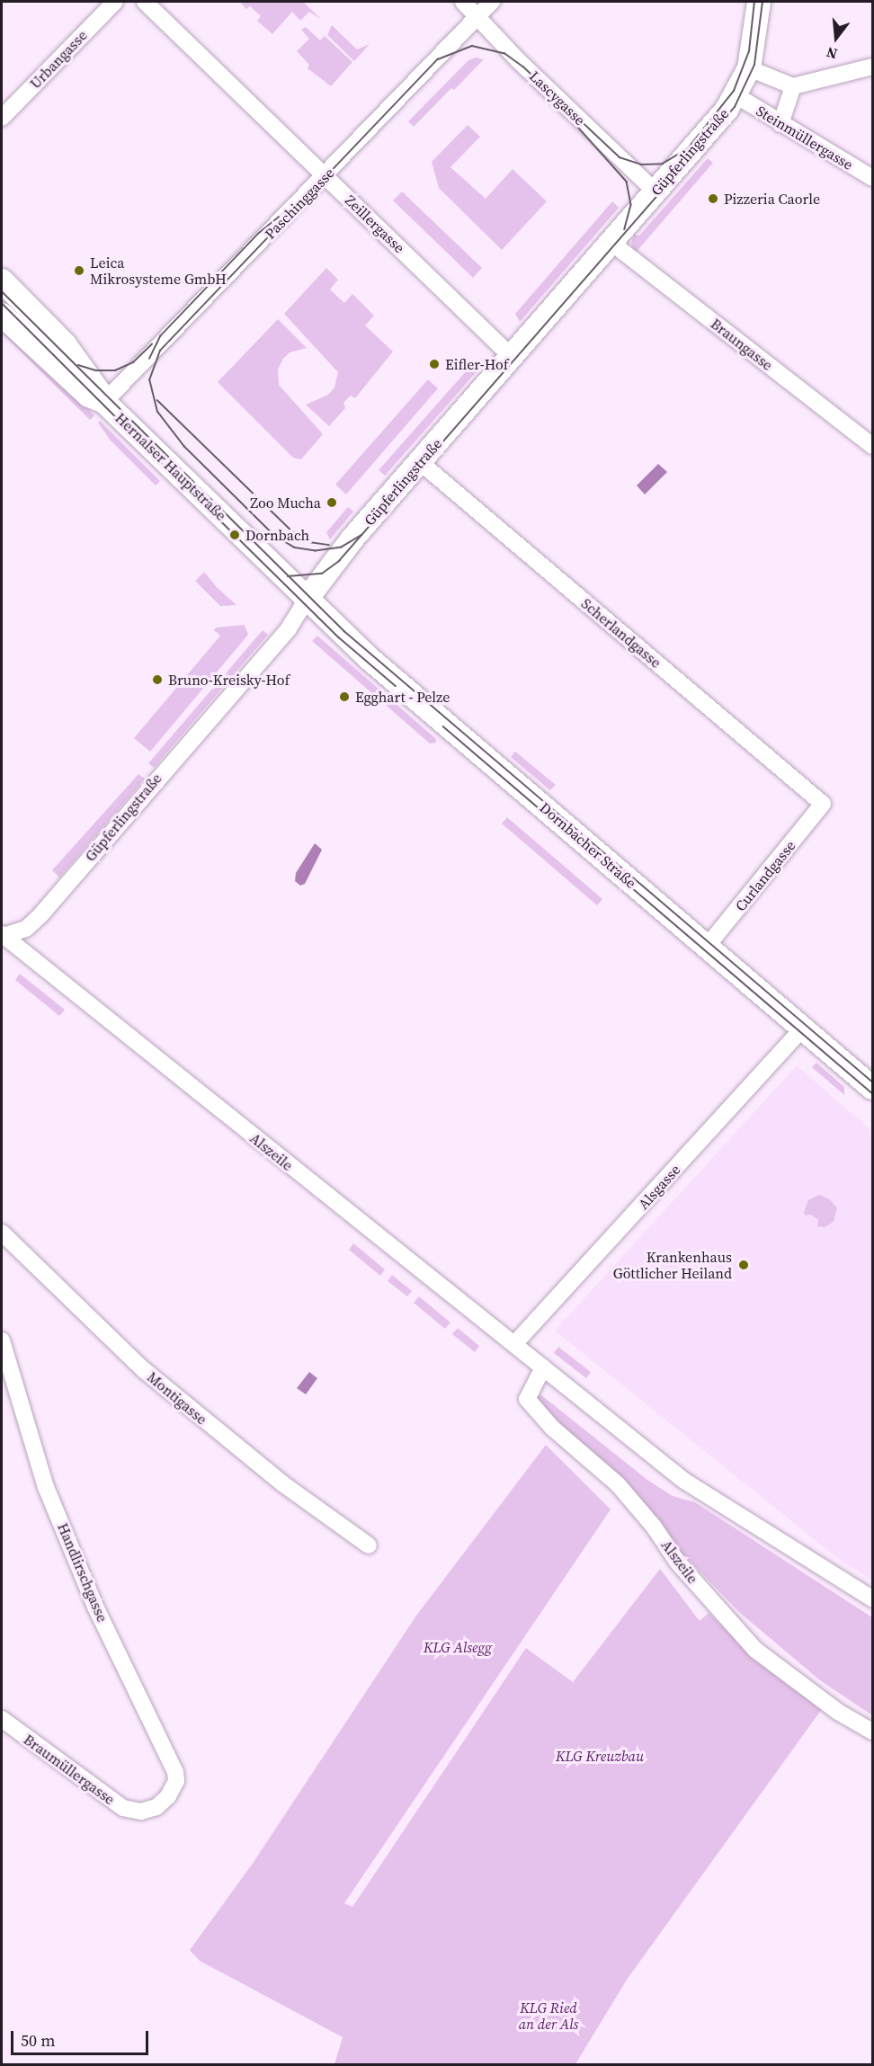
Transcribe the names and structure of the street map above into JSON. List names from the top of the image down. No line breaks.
{"streets":{"main road":["Güpferlingstraße","Hernalser Hauptstraße","Dornbacher Straße"],"street":["Urbangasse","Lascygasse","Steinmüllergasse","Paschinggasse","Zeillergasse","Braungasse","Scherlandgasse","Curlandgasse","Alszeile","Alsgasse","Montigasse","Handlirschgasse","Braumüllergasse"]},"crossings":[["Lascygasse","Güpferlingstraße"],["Lascygasse","Paschinggasse"],["Steinmüllergasse","Güpferlingstraße"],["Güpferlingstraße","Zeillergasse"],["Güpferlingstraße","Braungasse"],["Güpferlingstraße","Hernalser Hauptstraße"],["Güpferlingstraße","Scherlandgasse"],["Güpferlingstraße","Dornbacher Straße"],["Güpferlingstraße","Alszeile"],["Paschinggasse","Zeillergasse"],["Paschinggasse","Hernalser Hauptstraße"],["Hernalser Hauptstraße","Dornbacher Straße"],["Scherlandgasse","Curlandgasse"],["Dornbacher Straße","Curlandgasse"],["Dornbacher Straße","Alsgasse"],["Alszeile","Alsgasse"],["Handlirschgasse","Braumüllergasse"]],"parks":["KLG Alsegg","KLG Kreuzbau","KLG Ried an der Als"],"places":["Pizzeria Caorle","Leica Mikrosysteme GmbH","Eifler-Hof","Zoo Mucha","Dornbach","Bruno-Kreisky-Hof","Egghart - Pelze","Krankenhaus Göttlicher Heiland"],"scale_bar":"50 m","north":"bottom"}
